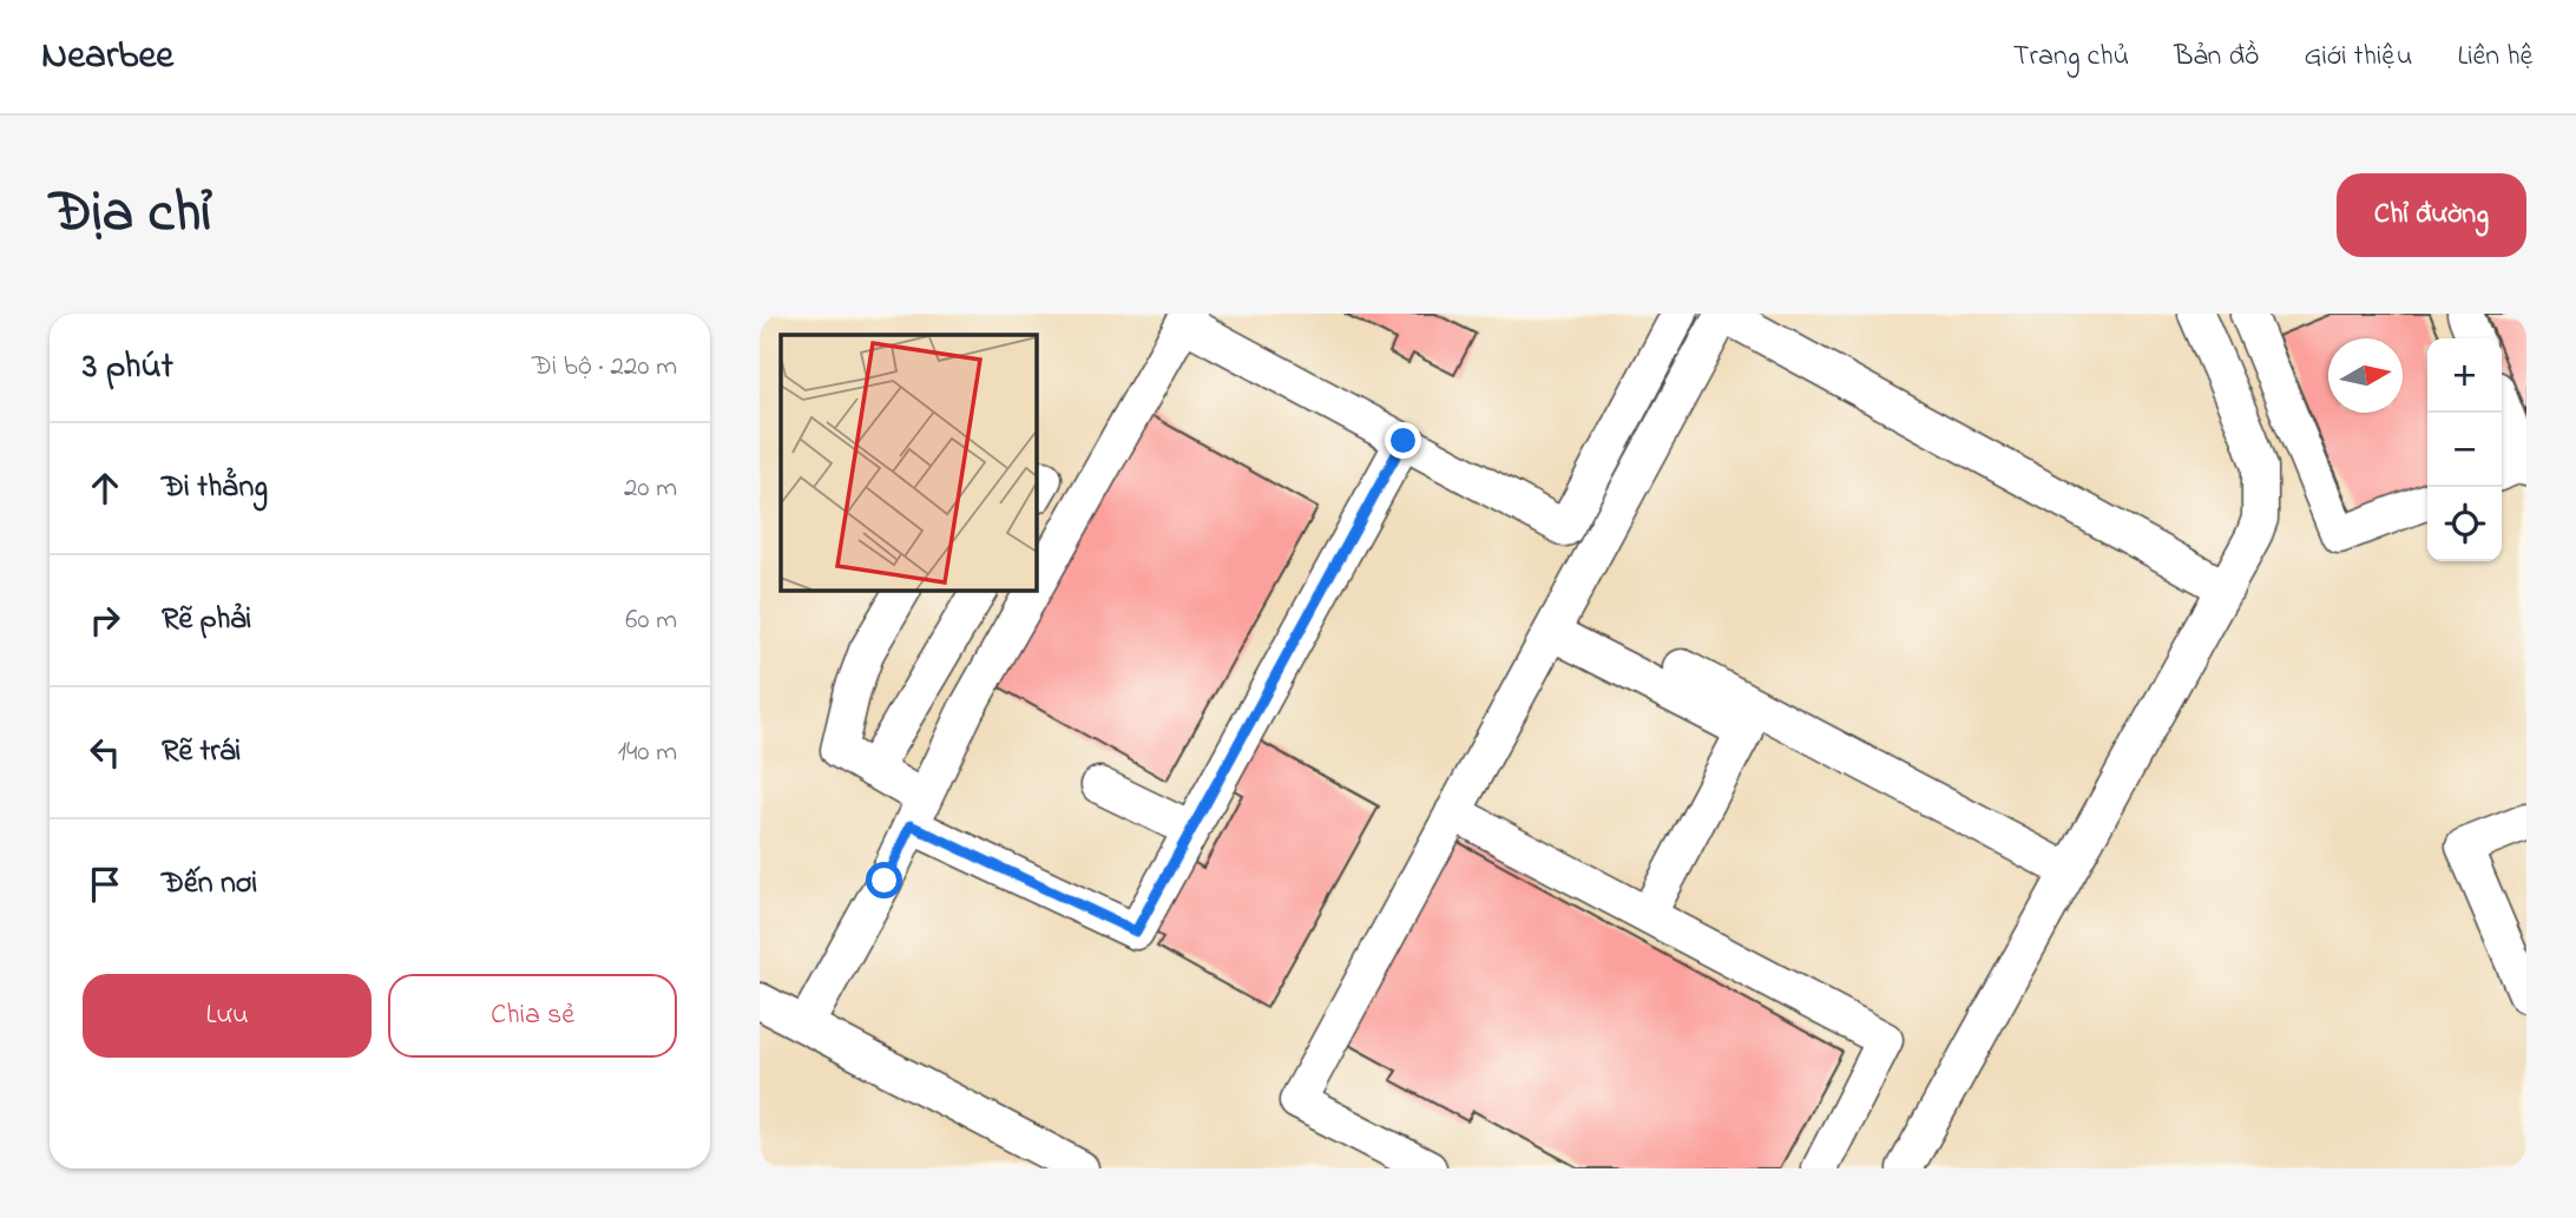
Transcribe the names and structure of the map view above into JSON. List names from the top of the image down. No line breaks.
{"north":"right","page":{"header":"Nearbee","nav":["Trang chủ","Bản đồ","Giới thiệu","Liên hệ"],"title":"Địa chỉ","buttons":["Chỉ đường",["Lưu","Chia sẻ"]],"heading":["3 phút","Đi bộ · 220 m"],"map_buttons":["+","−"],"list":[["Đi thẳng","20 m"],["Rẽ phải","60 m"],["Rẽ trái","140 m"],"Đến nơi"]}}
